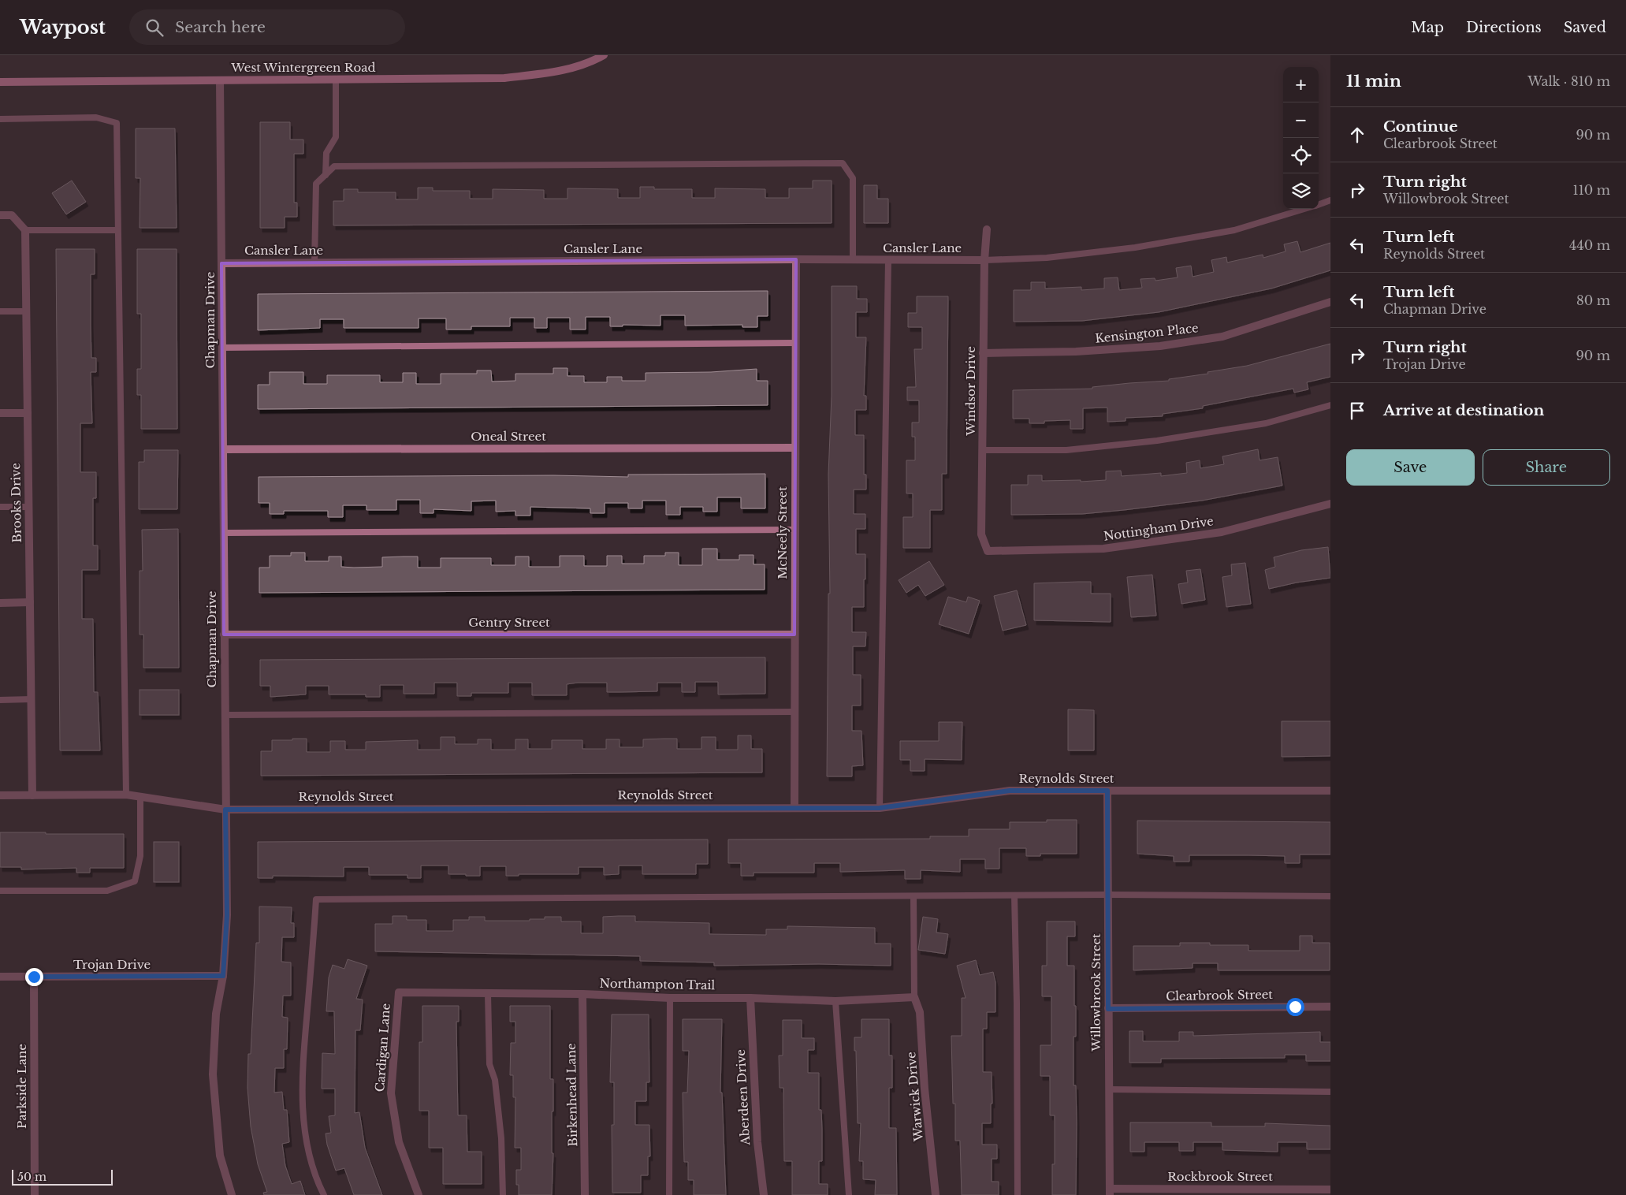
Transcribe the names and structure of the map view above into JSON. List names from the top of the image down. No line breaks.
{"streets":{"main road":["West Wintergreen Road"],"street":["Cansler Lane","Chapman Drive","Kensington Place","Windsor Drive","Oneal Street","Brooks Drive","Nottingham Drive","McNeely Street","Gentry Street","Reynolds Street","Trojan Drive","Northampton Trail","Willowbrook Street","Clearbrook Street","Cardigan Lane","Parkside Lane","Birkenhead Lane","Warwick Drive","Aberdeen Drive","Rockbrook Street"]},"crossings":[["West Wintergreen Road","Chapman Drive"],["Cansler Lane","Chapman Drive"],["Cansler Lane","Windsor Drive"],["Cansler Lane","McNeely Street"],["Chapman Drive","Oneal Street"],["Chapman Drive","Gentry Street"],["Chapman Drive","Reynolds Street"],["Chapman Drive","Trojan Drive"],["Kensington Place","Windsor Drive"],["Windsor Drive","Nottingham Drive"],["Oneal Street","McNeely Street"],["Brooks Drive","Reynolds Street"],["McNeely Street","Gentry Street"],["McNeely Street","Reynolds Street"],["Reynolds Street","Willowbrook Street"],["Trojan Drive","Parkside Lane"],["Northampton Trail","Cardigan Lane"],["Northampton Trail","Birkenhead Lane"],["Northampton Trail","Warwick Drive"],["Northampton Trail","Aberdeen Drive"],["Willowbrook Street","Clearbrook Street"],["Willowbrook Street","Rockbrook Street"]],"scale_bar":"50 m","page":{"header":"Waypost","search":"Search here","nav":["Map","Directions","Saved"],"heading":["11 min","Walk · 810 m"],"map_buttons":["+","−"],"list":[["Continue","Clearbrook Street","90 m"],["Turn right","Willowbrook Street","110 m"],["Turn left","Reynolds Street","440 m"],["Turn left","Chapman Drive","80 m"],["Turn right","Trojan Drive","90 m"],"Arrive at destination"],"buttons":["Save","Share"],"scale":"50 m"}}
